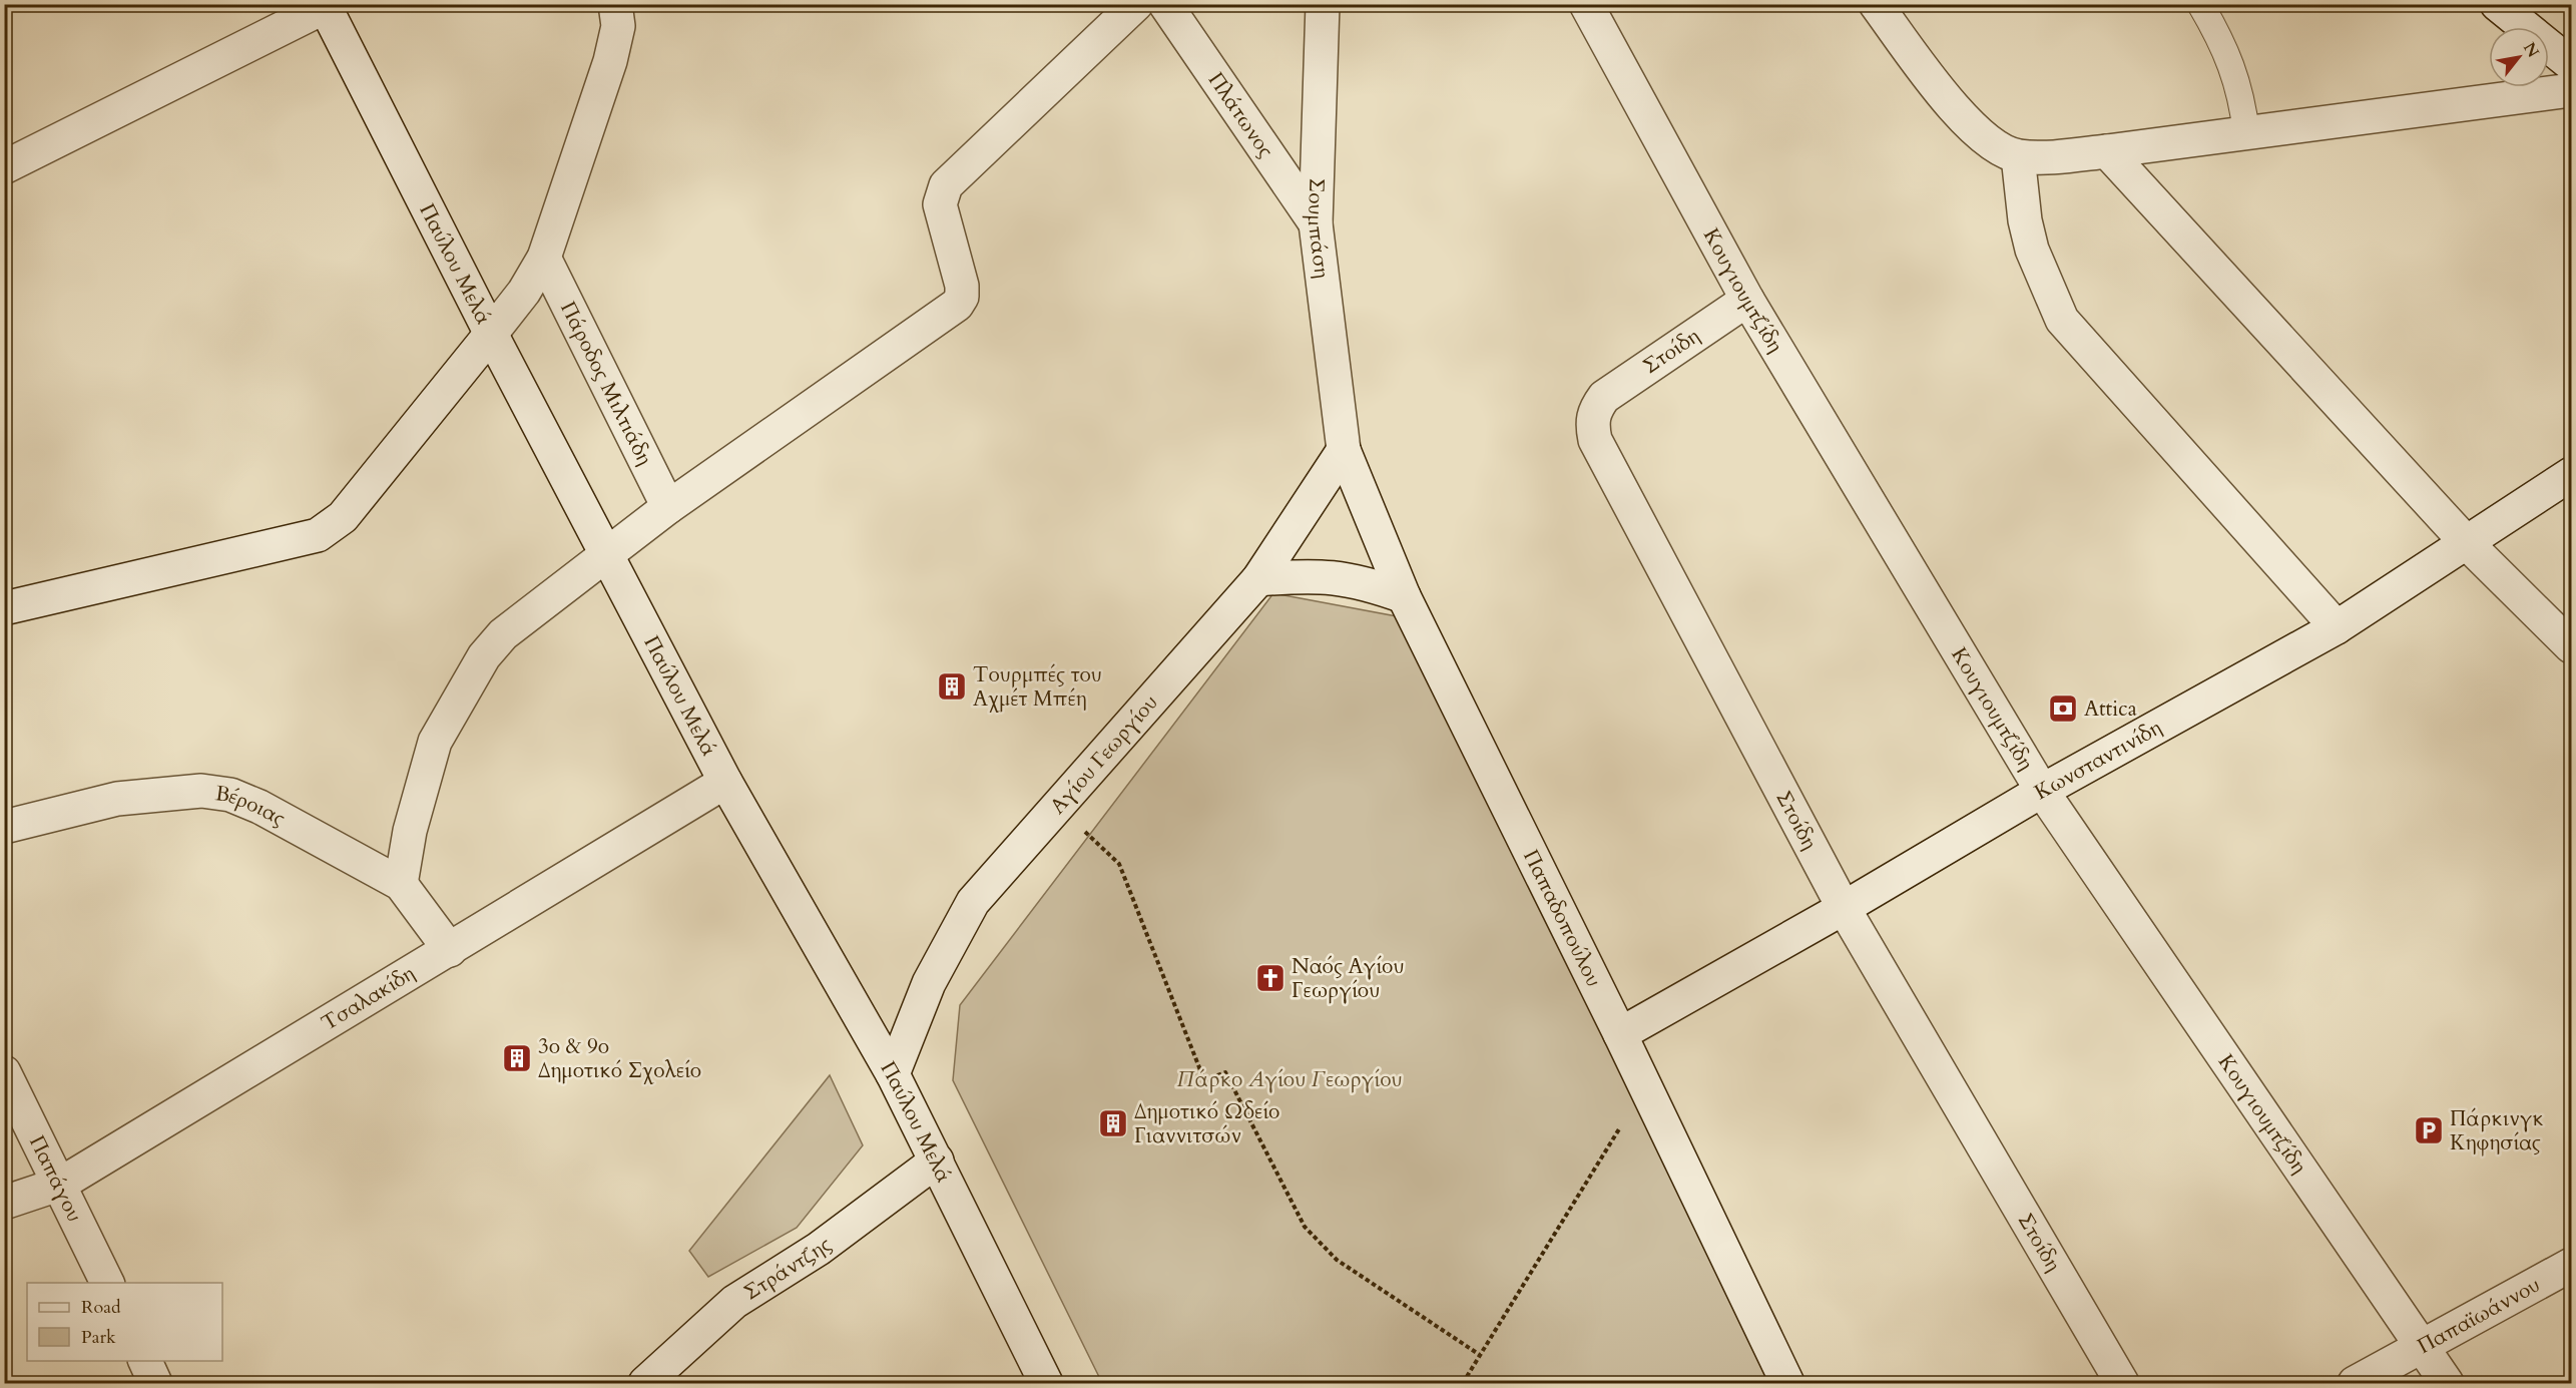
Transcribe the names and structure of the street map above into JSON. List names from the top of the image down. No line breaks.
{"streets":{"street":["Πλάτωνος","Σουμπάση","Παύλου Μελά","Κουγιουμτζίδη","Στοίδη","Πάροδος Μιλτιάδη","Αγίου Γεωργίου","Κωνσταντινίδη","Βέροιας","Παπαδοπούλου","Τσαλακίδη","Παπάγου","Στράντζης","Παπαϊωάννου"]},"crossings":[["Πλάτωνος","Σουμπάση"],["Σουμπάση","Αγίου Γεωργίου"],["Σουμπάση","Παπαδοπούλου"],["Παύλου Μελά","Αγίου Γεωργίου"],["Παύλου Μελά","Τσαλακίδη"],["Παύλου Μελά","Στράντζης"],["Κουγιουμτζίδη","Στοίδη"],["Κουγιουμτζίδη","Κωνσταντινίδη"],["Κουγιουμτζίδη","Παπαϊωάννου"],["Στοίδη","Κωνσταντινίδη"],["Αγίου Γεωργίου","Παπαδοπούλου"],["Κωνσταντινίδη","Παπαδοπούλου"],["Βέροιας","Τσαλακίδη"],["Τσαλακίδη","Παπάγου"]],"parks":["Πάρκο Αγίου Γεωργίου"],"places":{"building":["Τουρμπές του Αχμέτ Μπέη","3ο & 9ο Δημοτικό Σχολείο","Δημοτικό Ωδείο Γιαννιτσών"],"bank":["Attica"],"church":["Ναός Αγίου Γεωργίου"],"parking":["Πάρκινγκ Κηφησίας"]},"legend":["Road","Park"],"north":"top right"}
